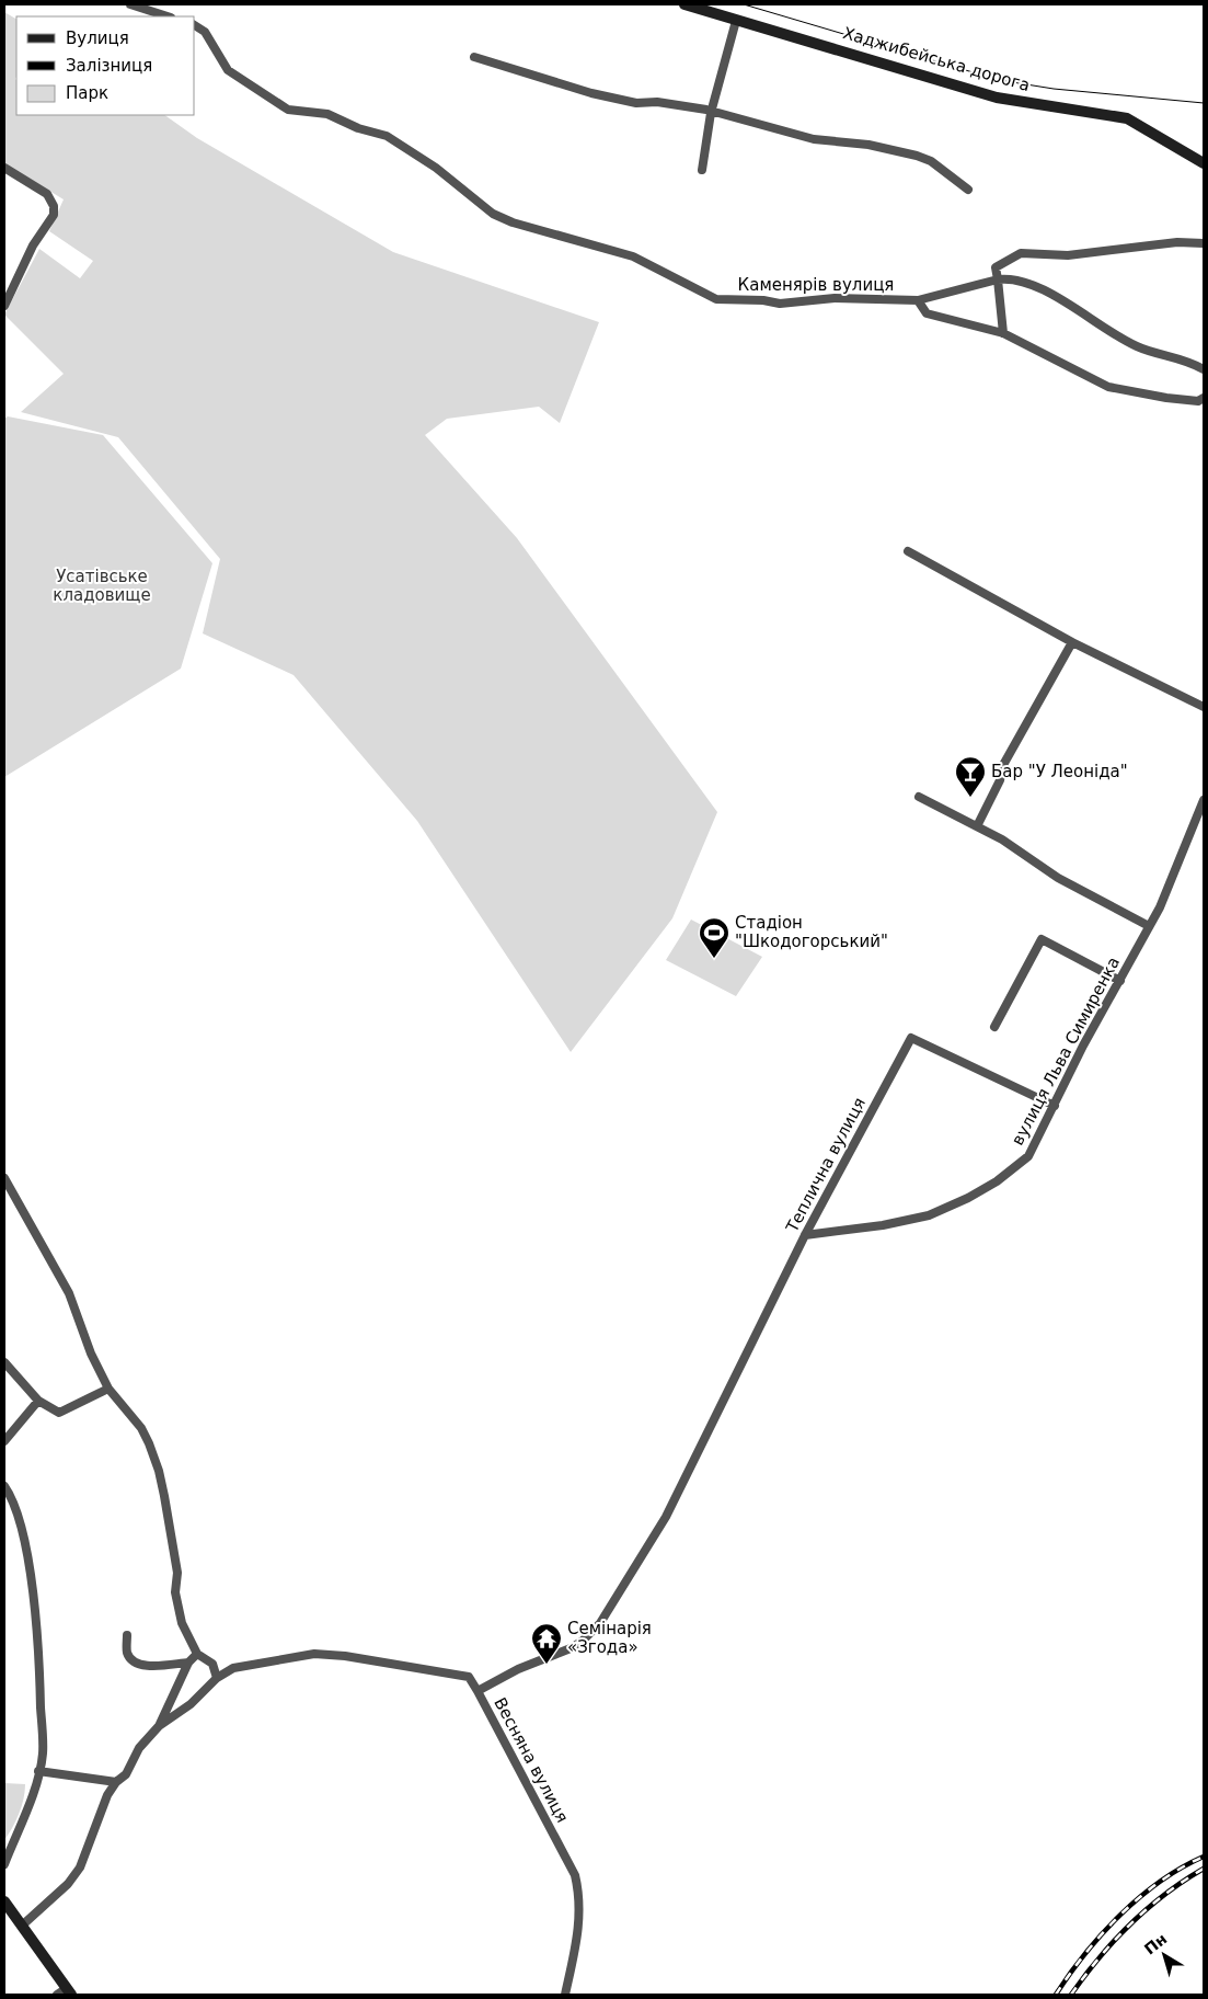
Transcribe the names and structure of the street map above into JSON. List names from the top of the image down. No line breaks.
{"streets":{"street":["Хаджибейська дорога","Каменярів вулиця","вулиця Льва Симиренка","Теплична вулиця","Весняна вулиця"]},"crossings":[["вулиця Льва Симиренка","Теплична вулиця"],["Теплична вулиця","Весняна вулиця"]],"parks":["Усатівське кладовище"],"places":{"bar":["Бар \"У Леоніда\""],"sports":["Стадіон \"Шкодогорський\""],"temple":["Семінарія «Згода»"]},"legend":["Вулиця","Залізниця","Парк"],"north":"top left"}
